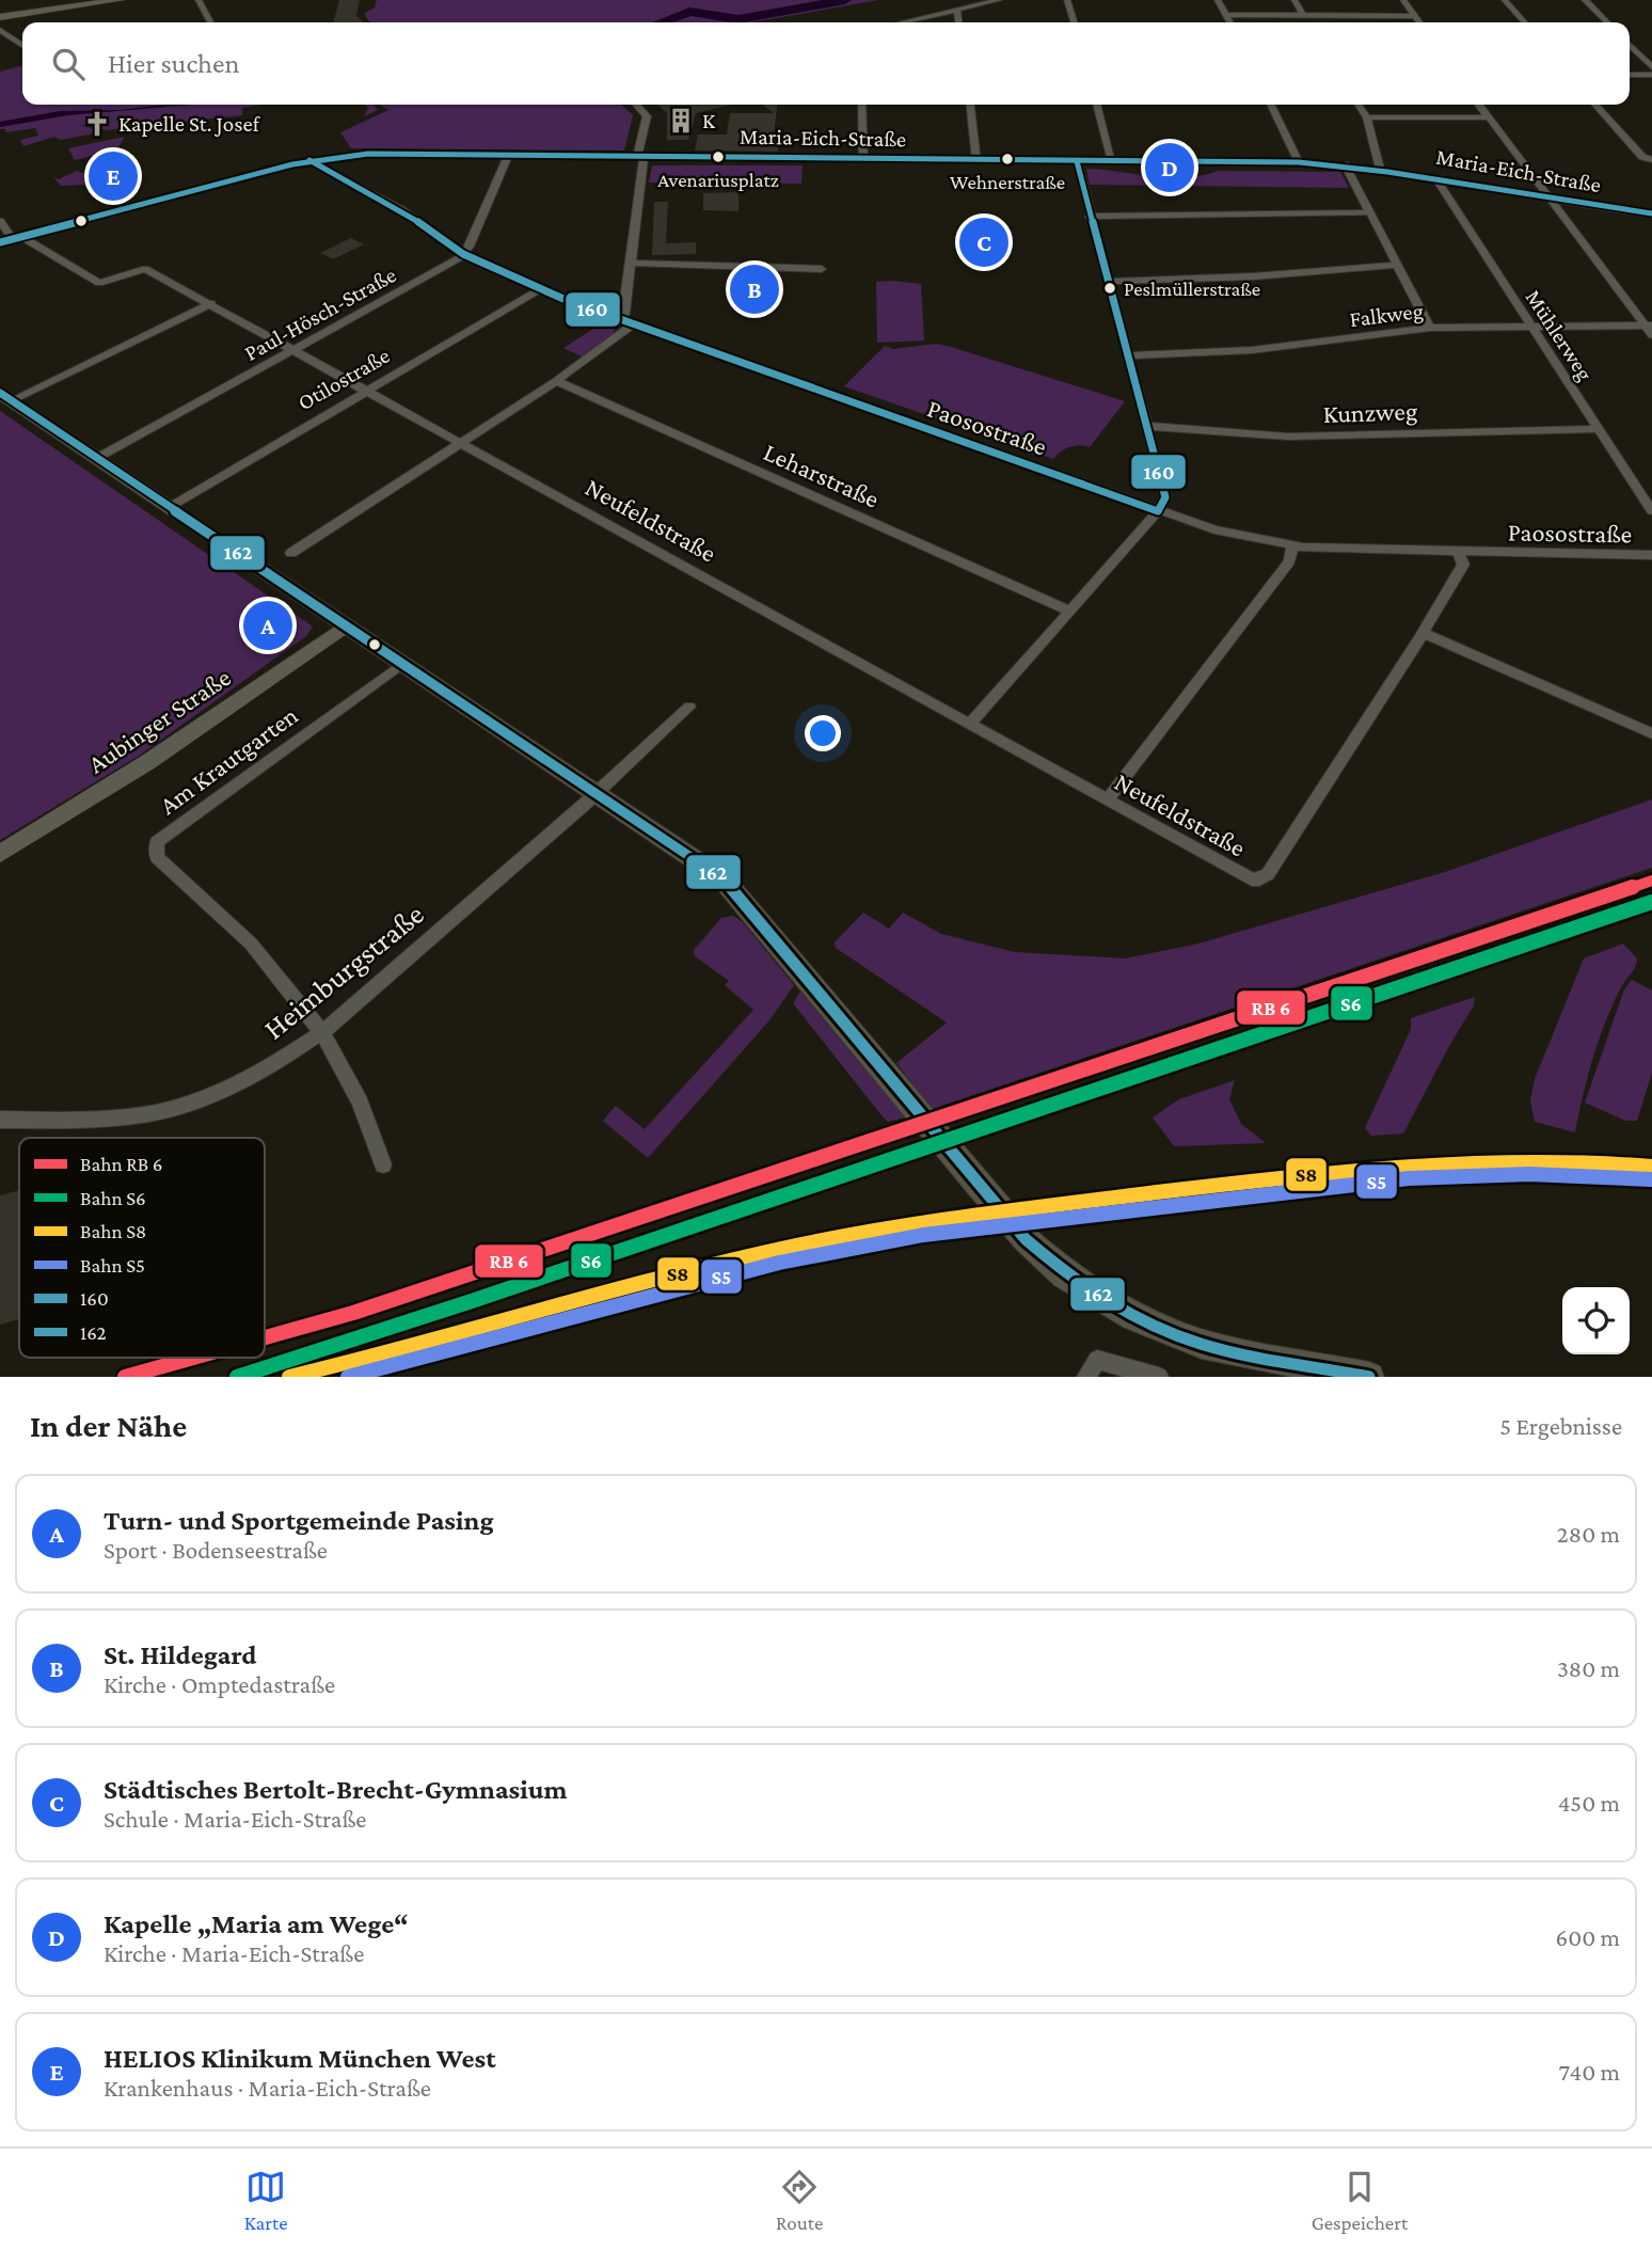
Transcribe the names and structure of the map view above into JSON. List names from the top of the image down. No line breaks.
{"streets":{"street":["Maria-Eich-Straße","Paul-Hösch-Straße","Falkweg","Mühlerweg","Otilostraße","Kunzweg","Paosostraße","Leharstraße","Neufeldstraße","Aubinger Straße","Am Krautgarten","Heimburgstraße"]},"crossings":[["Maria-Eich-Straße","Mühlerweg"],["Maria-Eich-Straße","Paosostraße"],["Maria-Eich-Straße","Neufeldstraße"],["Paul-Hösch-Straße","Paosostraße"],["Paul-Hösch-Straße","Neufeldstraße"],["Falkweg","Mühlerweg"],["Mühlerweg","Kunzweg"],["Otilostraße","Paosostraße"],["Otilostraße","Neufeldstraße"],["Am Krautgarten","Heimburgstraße"]],"places":{"building":["K"],"church":["Kapelle St. Josef"],"other":["Avenariusplatz","Wehnerstraße","Peslmüllerstraße"]},"lines":["transit line 160","transit line 162","rail line S6","rail line S8","rail line S5"],"legend":["Bahn RB 6","Bahn S6","Bahn S8","Bahn S5","160","162"],"page":{"search":"Hier suchen","pins":["D","E","C","B","A"],"heading":["In der Nähe","5 Ergebnisse"],"list":[{"mark":"A","name":"Turn- und Sportgemeinde Pasing","note":"Sport · Bodenseestraße","value":"280 m"},{"mark":"B","name":"St. Hildegard","note":"Kirche · Omptedastraße","value":"380 m"},{"mark":"C","name":"Städtisches Bertolt-Brecht-Gymnasium","note":"Schule · Maria-Eich-Straße","value":"450 m"},{"mark":"D","name":"Kapelle „Maria am Wege“","note":"Kirche · Maria-Eich-Straße","value":"600 m"},{"mark":"E","name":"HELIOS Klinikum München West","note":"Krankenhaus · Maria-Eich-Straße","value":"740 m"}],"nav":["Karte","Route","Gespeichert"]}}
